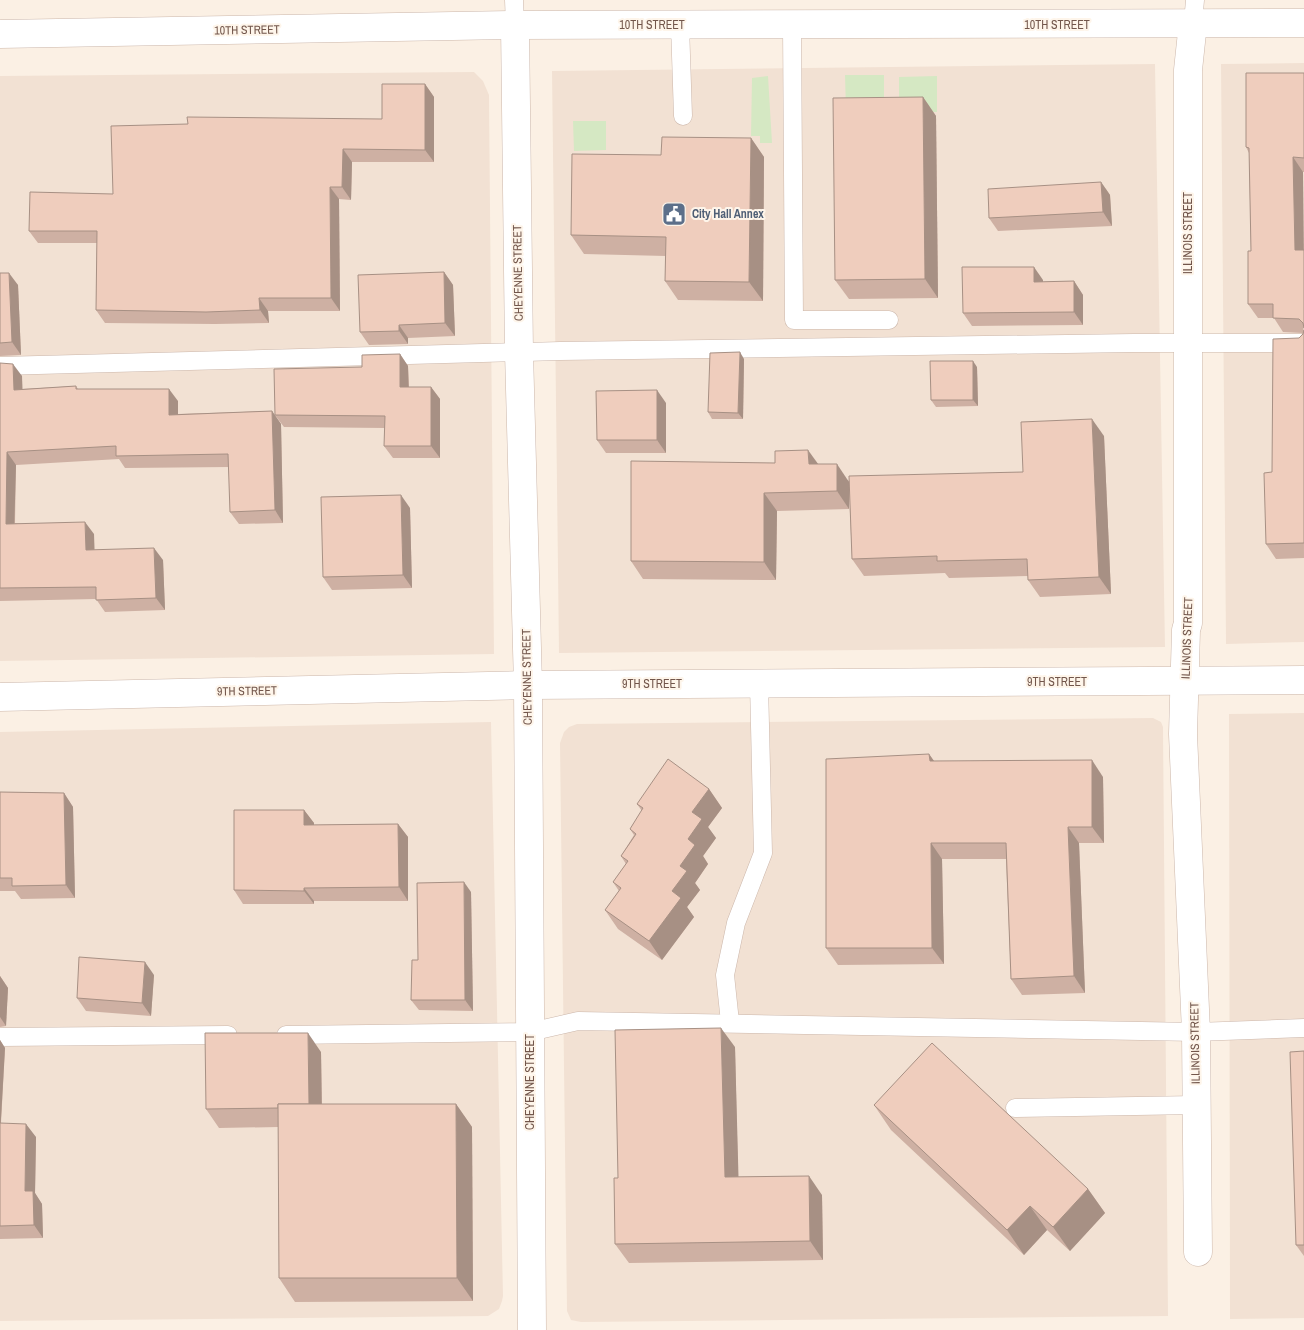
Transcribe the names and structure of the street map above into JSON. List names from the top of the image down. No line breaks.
{"streets":{"street":["10TH STREET","ILLINOIS STREET","CHEYENNE STREET","9TH STREET"]},"crossings":[["10TH STREET","ILLINOIS STREET"],["10TH STREET","CHEYENNE STREET"],["ILLINOIS STREET","9TH STREET"],["CHEYENNE STREET","9TH STREET"]],"places":{"public building":["City Hall Annex"]}}
